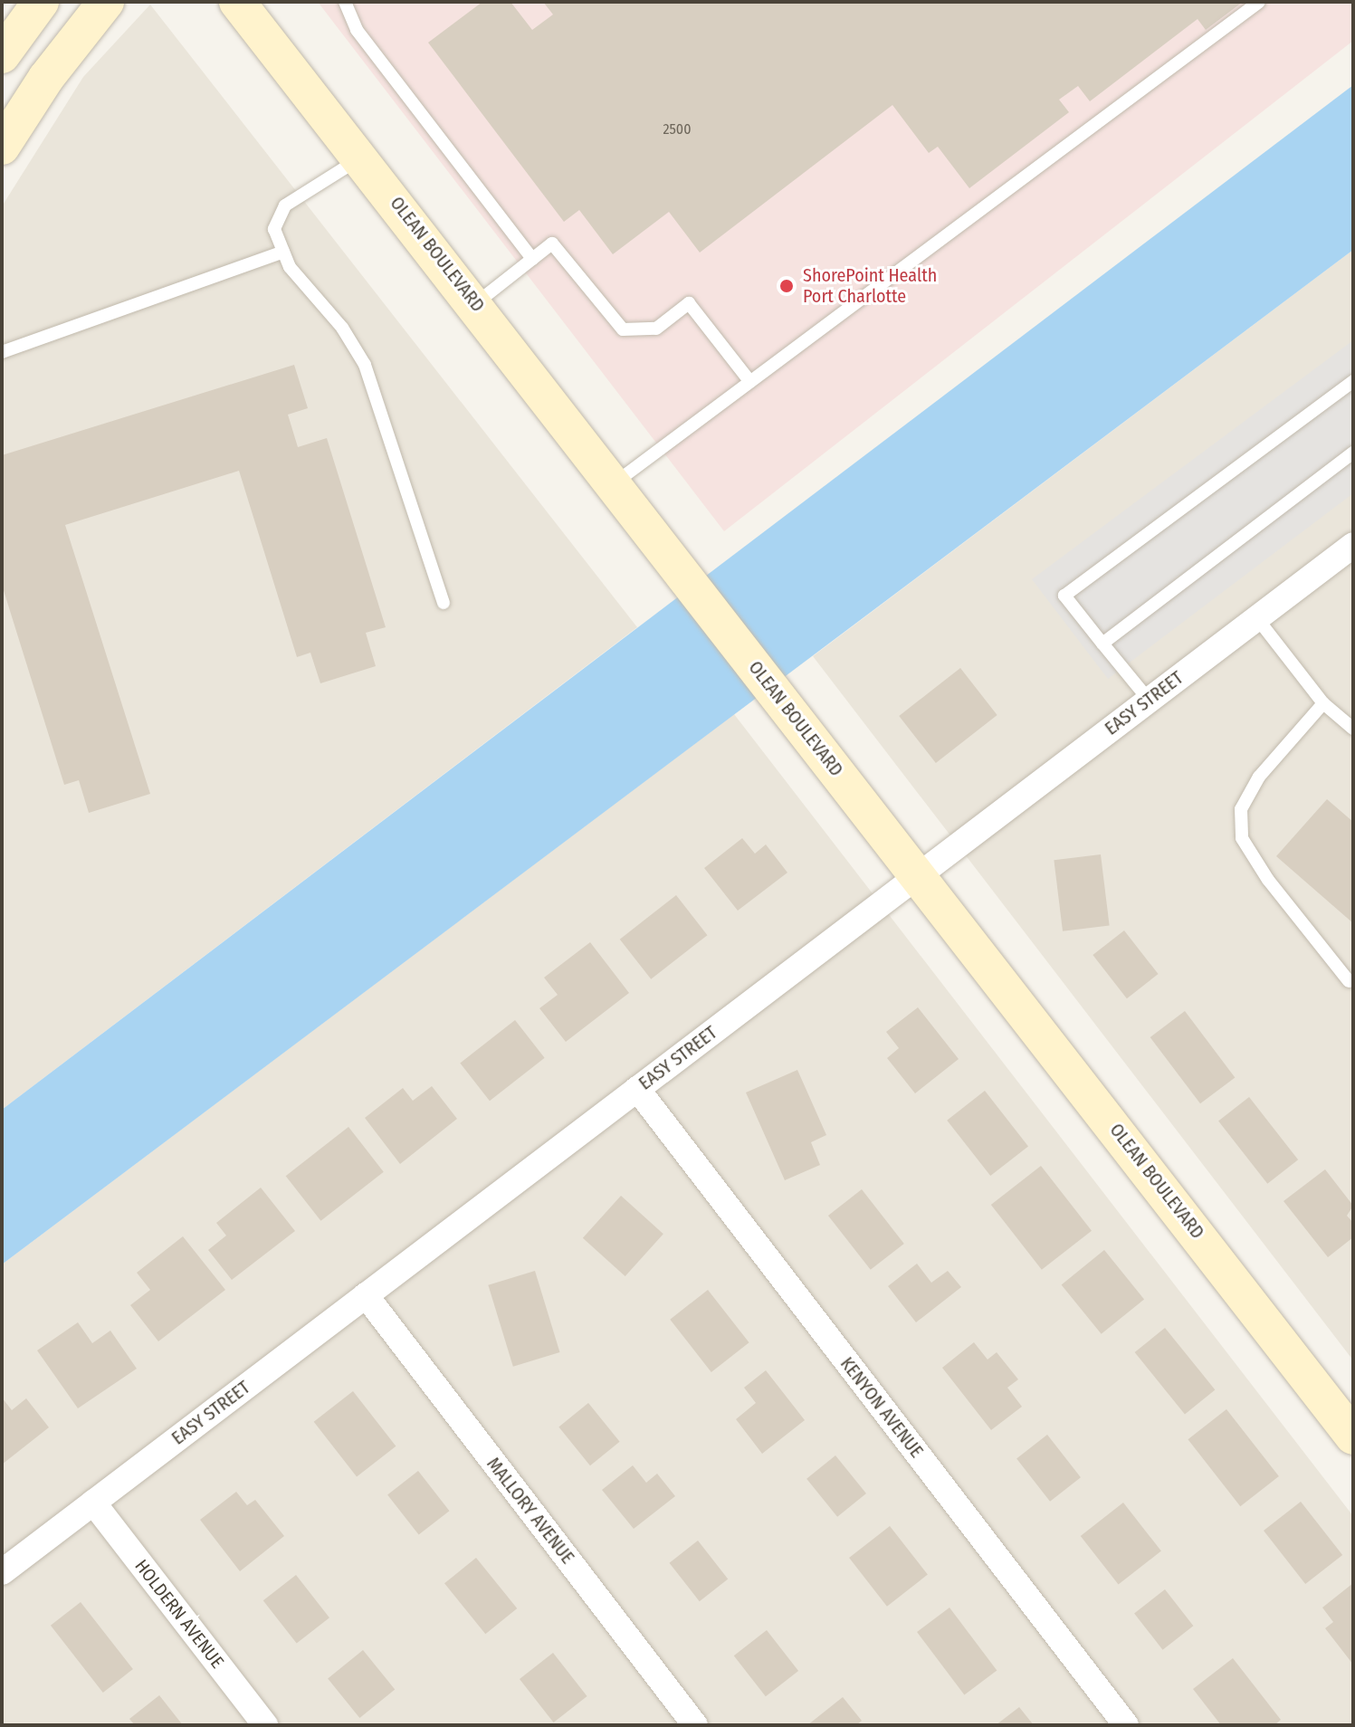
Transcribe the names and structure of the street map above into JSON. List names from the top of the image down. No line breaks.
{"streets":{"street":["OLEAN BOULEVARD","EASY STREET","KENYON AVENUE","MALLORY AVENUE","HOLDERN AVENUE"]},"crossings":[["OLEAN BOULEVARD","EASY STREET"],["EASY STREET","KENYON AVENUE"],["EASY STREET","MALLORY AVENUE"],["EASY STREET","HOLDERN AVENUE"]],"places":["ShorePoint Health Port Charlotte"],"house_numbers":["2500"]}
